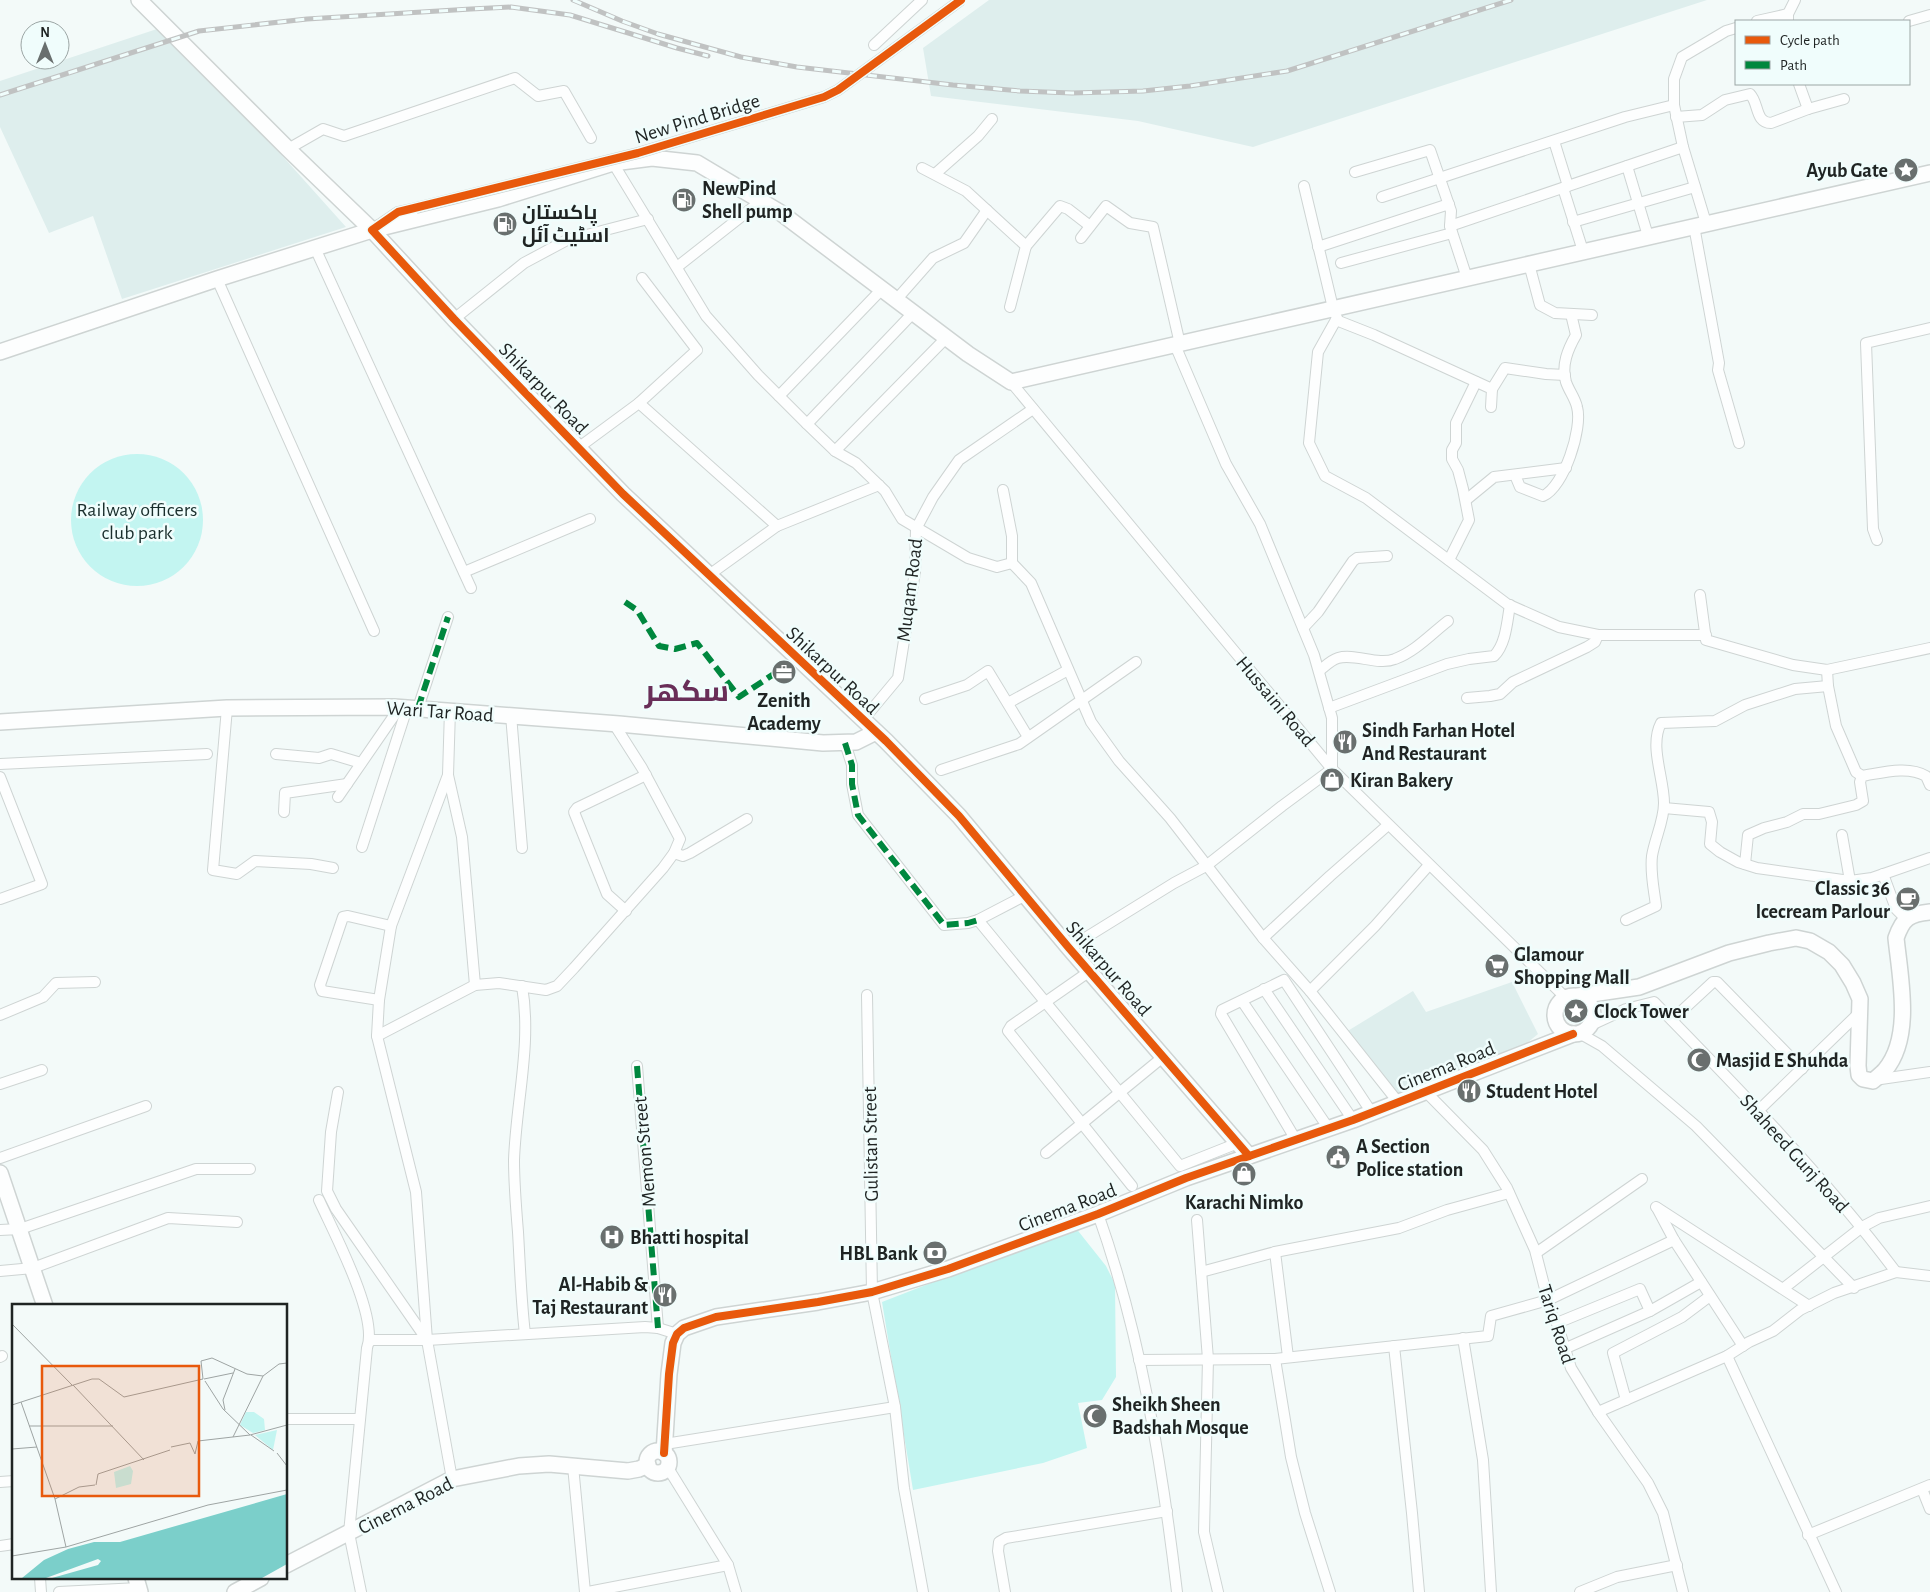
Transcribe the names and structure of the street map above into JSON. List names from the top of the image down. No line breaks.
{"streets":{"street":["New Pind Bridge","Shikarpur Road","Muqam Road","Hussaini Road","Wari Tar Road","Cinema Road","Gulistan Street","Memon Street","Shaheed Gunj Road","Tariq Road"]},"crossings":[["New Pind Bridge","Shikarpur Road"],["Shikarpur Road","Muqam Road"],["Shikarpur Road","Wari Tar Road"],["Shikarpur Road","Cinema Road"],["Muqam Road","Hussaini Road"],["Hussaini Road","Cinema Road"],["Cinema Road","Gulistan Street"],["Cinema Road","Tariq Road"]],"districts":["سکھر"],"parks":["Railway officers club park"],"places":{"place":["Ayub Gate","Clock Tower"],"fuel station":["NewPind Shell pump","پاکستان اسٹیٹ آئل"],"office":["Zenith Academy"],"restaurant":["Sindh Farhan Hotel And Restaurant","Student Hotel","Al-Habib & Taj Restaurant"],"shop":["Kiran Bakery","Karachi Nimko"],"cafe":["Classic 36 Icecream Parlour"],"supermarket":["Glamour Shopping Mall"],"mosque":["Masjid E Shuhda","Sheikh Sheen Badshah Mosque"],"public building":["A Section Police station"],"hospital":["Bhatti hospital"],"bank":["HBL Bank"]},"legend":["Cycle path","Path"],"north":"top"}
